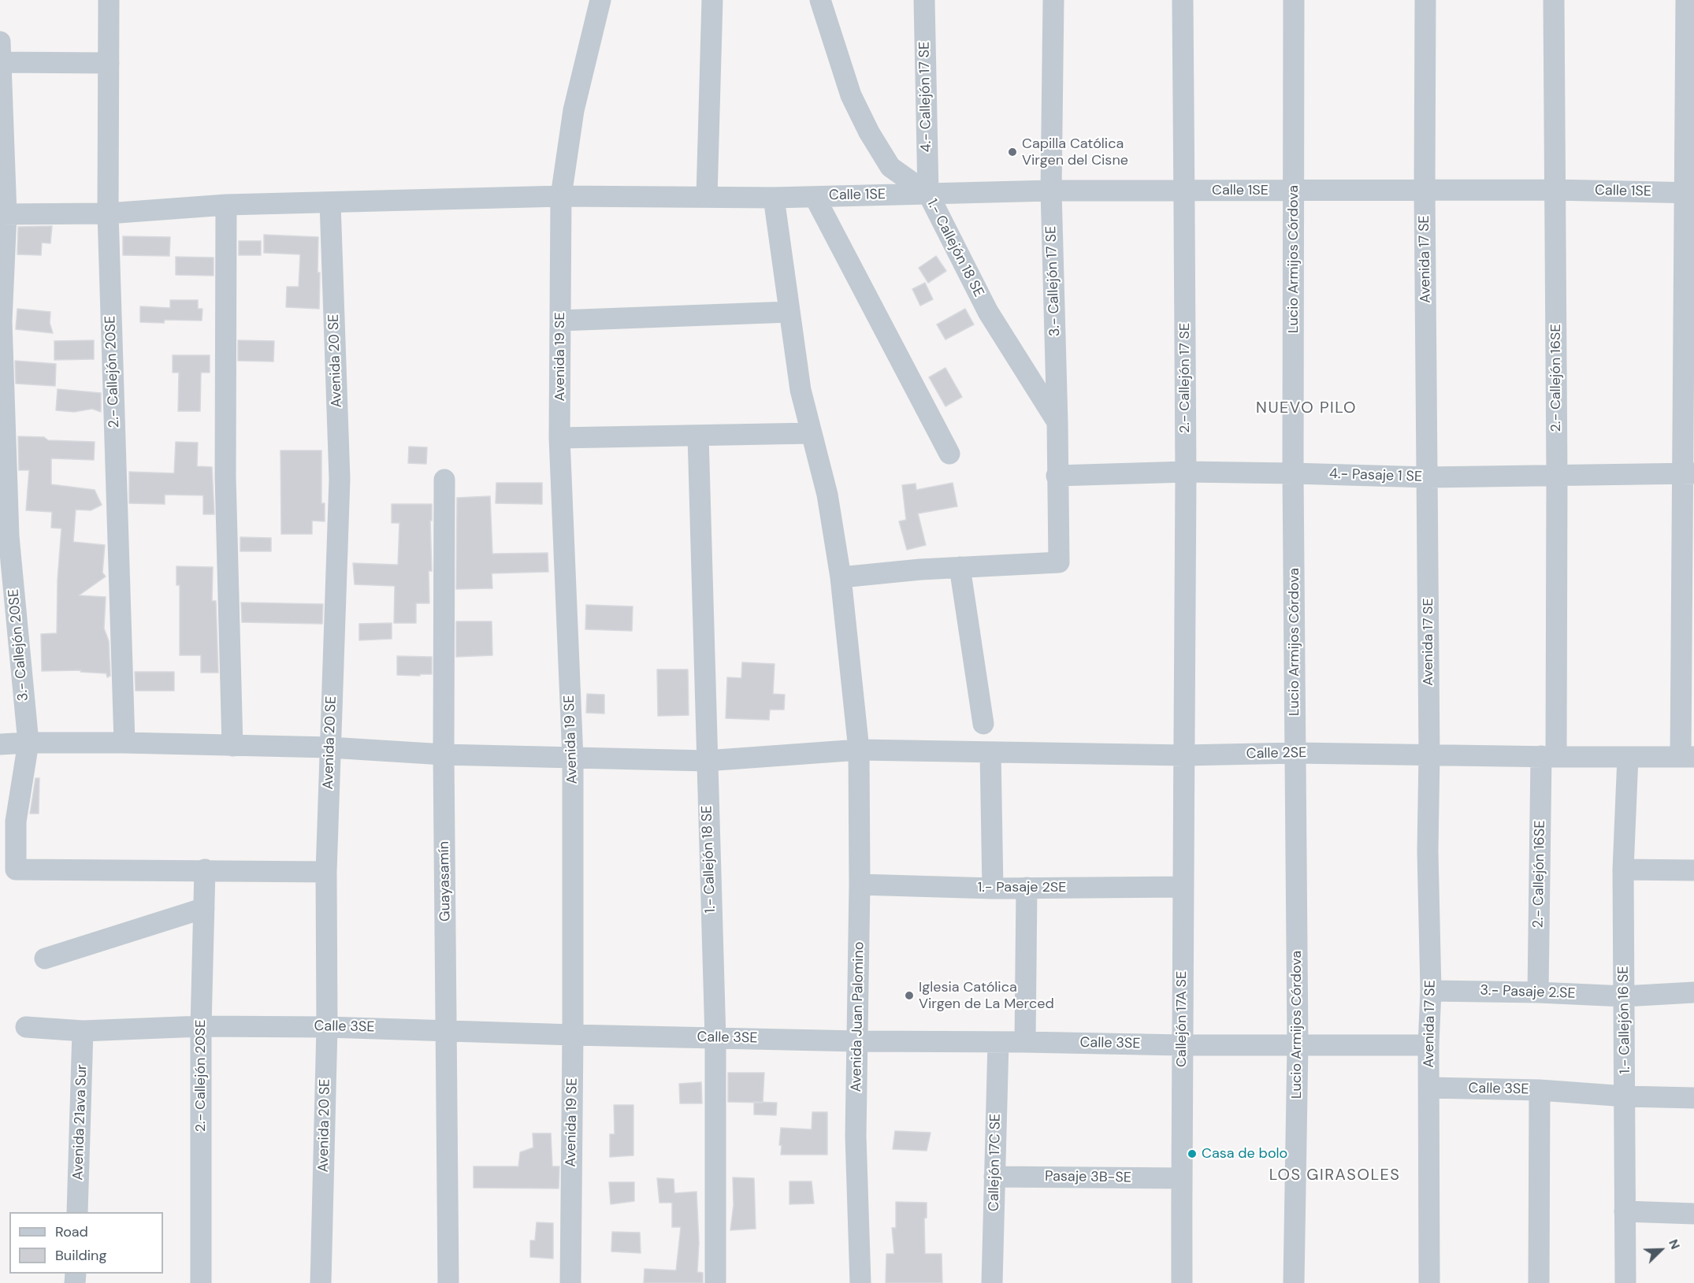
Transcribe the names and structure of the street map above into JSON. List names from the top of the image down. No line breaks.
{"streets":{"street":["4.- Callejón 17 SE","Calle 1SE","1.- Callejón 18 SE","Lucio Armijos Córdova","Avenida 17 SE","3.- Callejón 17 SE","Avenida 19 SE","Avenida 20 SE","2.- Callejón 20SE","2.- Callejón 17 SE","2.- Callejón 16SE","4.- Pasaje 1 SE","3.- Callejón 20SE","Calle 2SE","Guayasamín","1.- Pasaje 2SE","3.- Pasaje 2.SE","Avenida Juan Palomino","Callejón 17A SE","1.- Callejón 16 SE","Calle 3SE","Avenida 21ava Sur","Callejón 17C SE","Pasaje 3B-SE"]},"crossings":[["4.- Callejón 17 SE","Calle 1SE"],["4.- Callejón 17 SE","1.- Callejón 18 SE"],["Calle 1SE","1.- Callejón 18 SE"],["Calle 1SE","Lucio Armijos Córdova"],["Calle 1SE","Avenida 17 SE"],["Calle 1SE","3.- Callejón 17 SE"],["Calle 1SE","Avenida 19 SE"],["Calle 1SE","Avenida 20 SE"],["Calle 1SE","2.- Callejón 20SE"],["Calle 1SE","2.- Callejón 17 SE"],["Calle 1SE","2.- Callejón 16SE"],["Calle 1SE","3.- Callejón 20SE"],["Calle 1SE","Avenida Juan Palomino"],["1.- Callejón 18 SE","3.- Callejón 17 SE"],["1.- Callejón 18 SE","Calle 2SE"],["1.- Callejón 18 SE","Calle 3SE"],["Lucio Armijos Córdova","4.- Pasaje 1 SE"],["Lucio Armijos Córdova","Calle 2SE"],["Lucio Armijos Córdova","Calle 3SE"],["Avenida 17 SE","4.- Pasaje 1 SE"],["Avenida 17 SE","Calle 2SE"],["Avenida 17 SE","3.- Pasaje 2.SE"],["Avenida 17 SE","Calle 3SE"],["3.- Callejón 17 SE","4.- Pasaje 1 SE"],["Avenida 19 SE","Calle 2SE"],["Avenida 19 SE","Calle 3SE"],["Avenida 20 SE","Calle 2SE"],["Avenida 20 SE","Calle 3SE"],["2.- Callejón 20SE","3.- Callejón 20SE"],["2.- Callejón 20SE","Calle 2SE"],["2.- Callejón 20SE","Calle 3SE"],["2.- Callejón 17 SE","4.- Pasaje 1 SE"],["2.- Callejón 17 SE","Calle 2SE"],["2.- Callejón 17 SE","Callejón 17A SE"],["2.- Callejón 16SE","4.- Pasaje 1 SE"],["2.- Callejón 16SE","Calle 2SE"],["2.- Callejón 16SE","3.- Pasaje 2.SE"],["3.- Callejón 20SE","Calle 2SE"],["Calle 2SE","Guayasamín"],["Calle 2SE","Avenida Juan Palomino"],["Calle 2SE","Callejón 17A SE"],["Calle 2SE","1.- Callejón 16 SE"],["Guayasamín","Calle 3SE"],["1.- Pasaje 2SE","Avenida Juan Palomino"],["1.- Pasaje 2SE","Callejón 17A SE"],["3.- Pasaje 2.SE","1.- Callejón 16 SE"],["Avenida Juan Palomino","Calle 3SE"],["Callejón 17A SE","Calle 3SE"],["Callejón 17A SE","Pasaje 3B-SE"],["1.- Callejón 16 SE","Calle 3SE"],["Calle 3SE","Avenida 21ava Sur"],["Calle 3SE","Callejón 17C SE"],["Callejón 17C SE","Pasaje 3B-SE"]],"districts":["NUEVO PILO","LOS GIRASOLES"],"places":["Capilla Católica Virgen del Cisne","Iglesia Católica Virgen de La Merced","Casa de bolo"],"legend":["Road","Building"],"north":"top right"}
